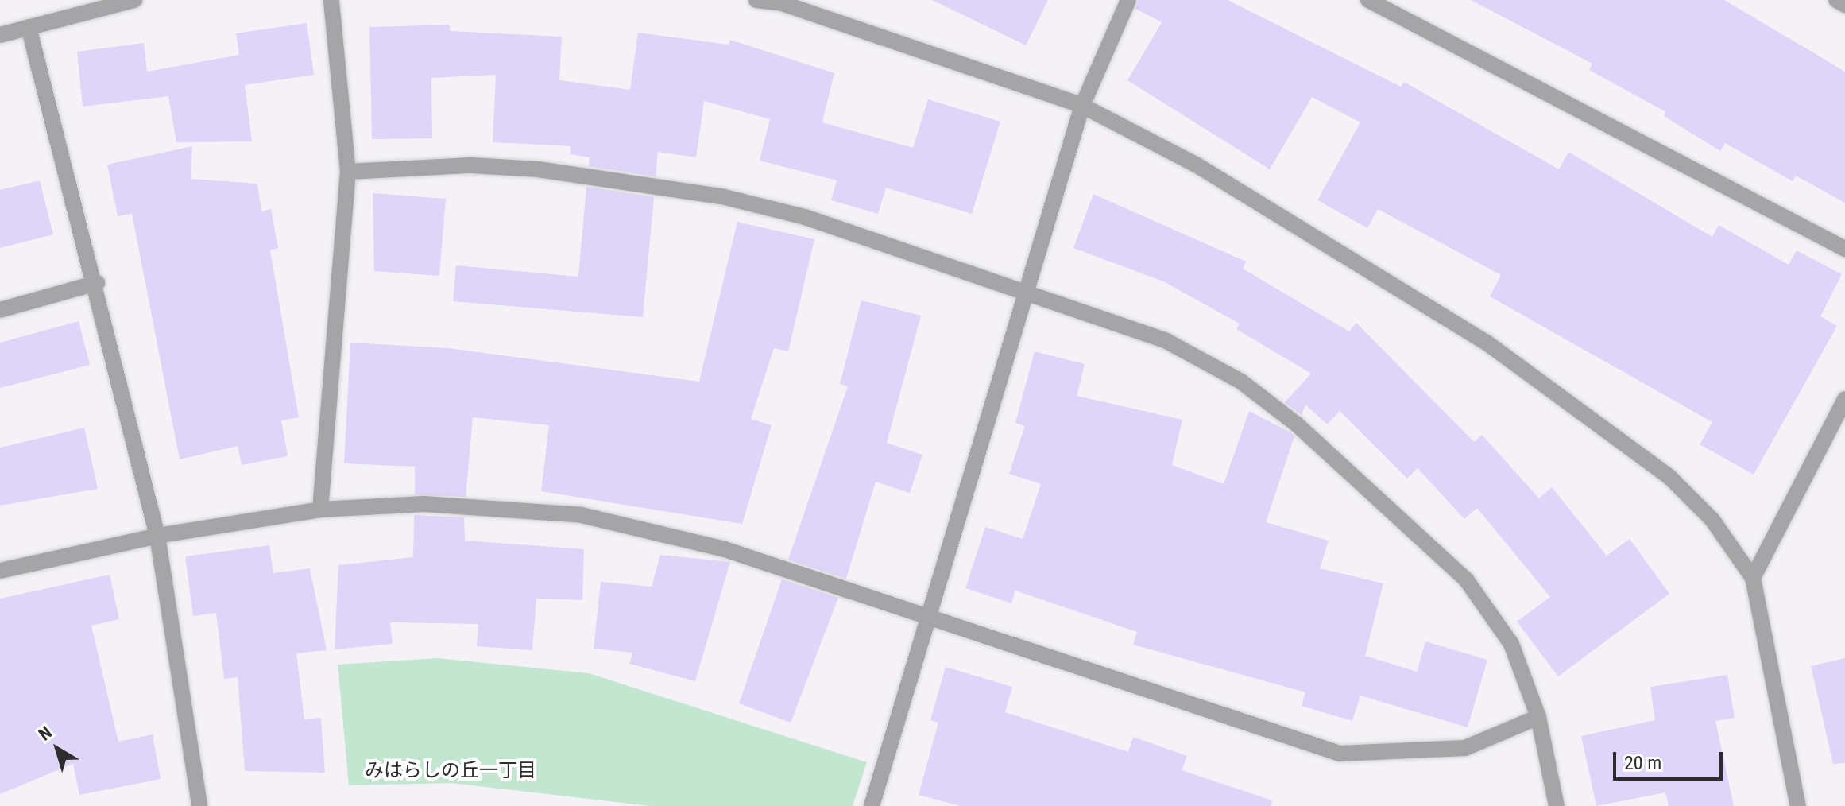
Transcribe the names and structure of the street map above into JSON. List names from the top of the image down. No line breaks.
{"districts":["みはらしの丘一丁目"],"scale_bar":"20 m","north":"top left"}
